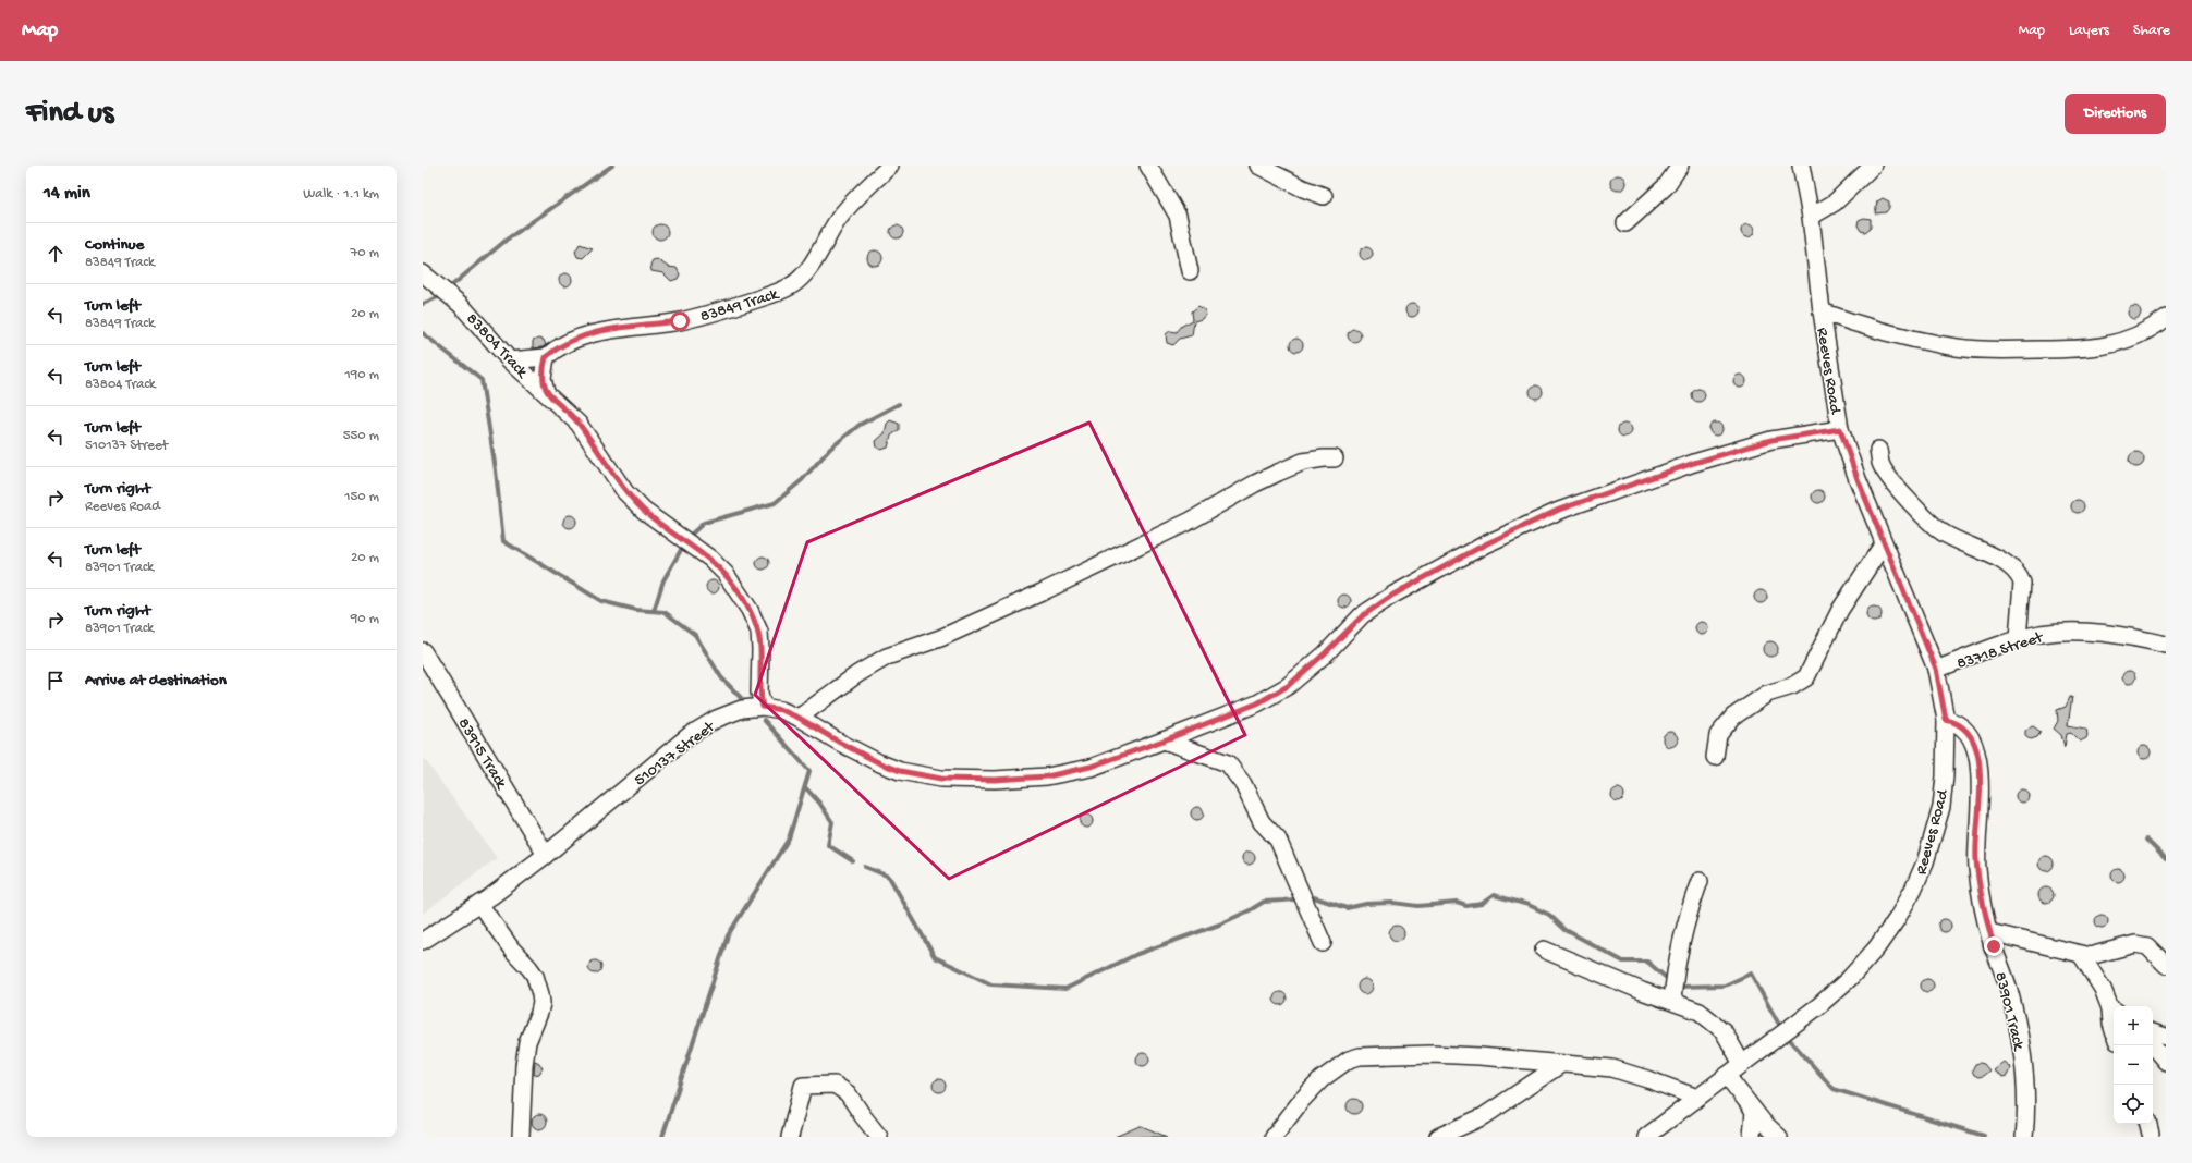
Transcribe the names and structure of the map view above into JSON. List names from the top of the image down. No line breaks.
{"streets":{"street":["83849 Track","83804 Track","Reeves Road","83718 Street","83915 Track","510137 Street","83901 Track"]},"crossings":[["83804 Track","510137 Street"],["Reeves Road","83718 Street"],["Reeves Road","510137 Street"],["Reeves Road","83901 Track"],["83915 Track","510137 Street"]],"page":{"header":"Map","nav":["Map","Layers","Share"],"buttons":"Directions","title":"Find us","heading":["14 min","Walk · 1.1 km"],"list":[["Continue","83849 Track","70 m"],["Turn left","83849 Track","20 m"],["Turn left","83804 Track","190 m"],["Turn left","510137 Street","550 m"],["Turn right","Reeves Road","150 m"],["Turn left","83901 Track","20 m"],["Turn right","83901 Track","90 m"],"Arrive at destination"],"map_buttons":["+","−"]}}
